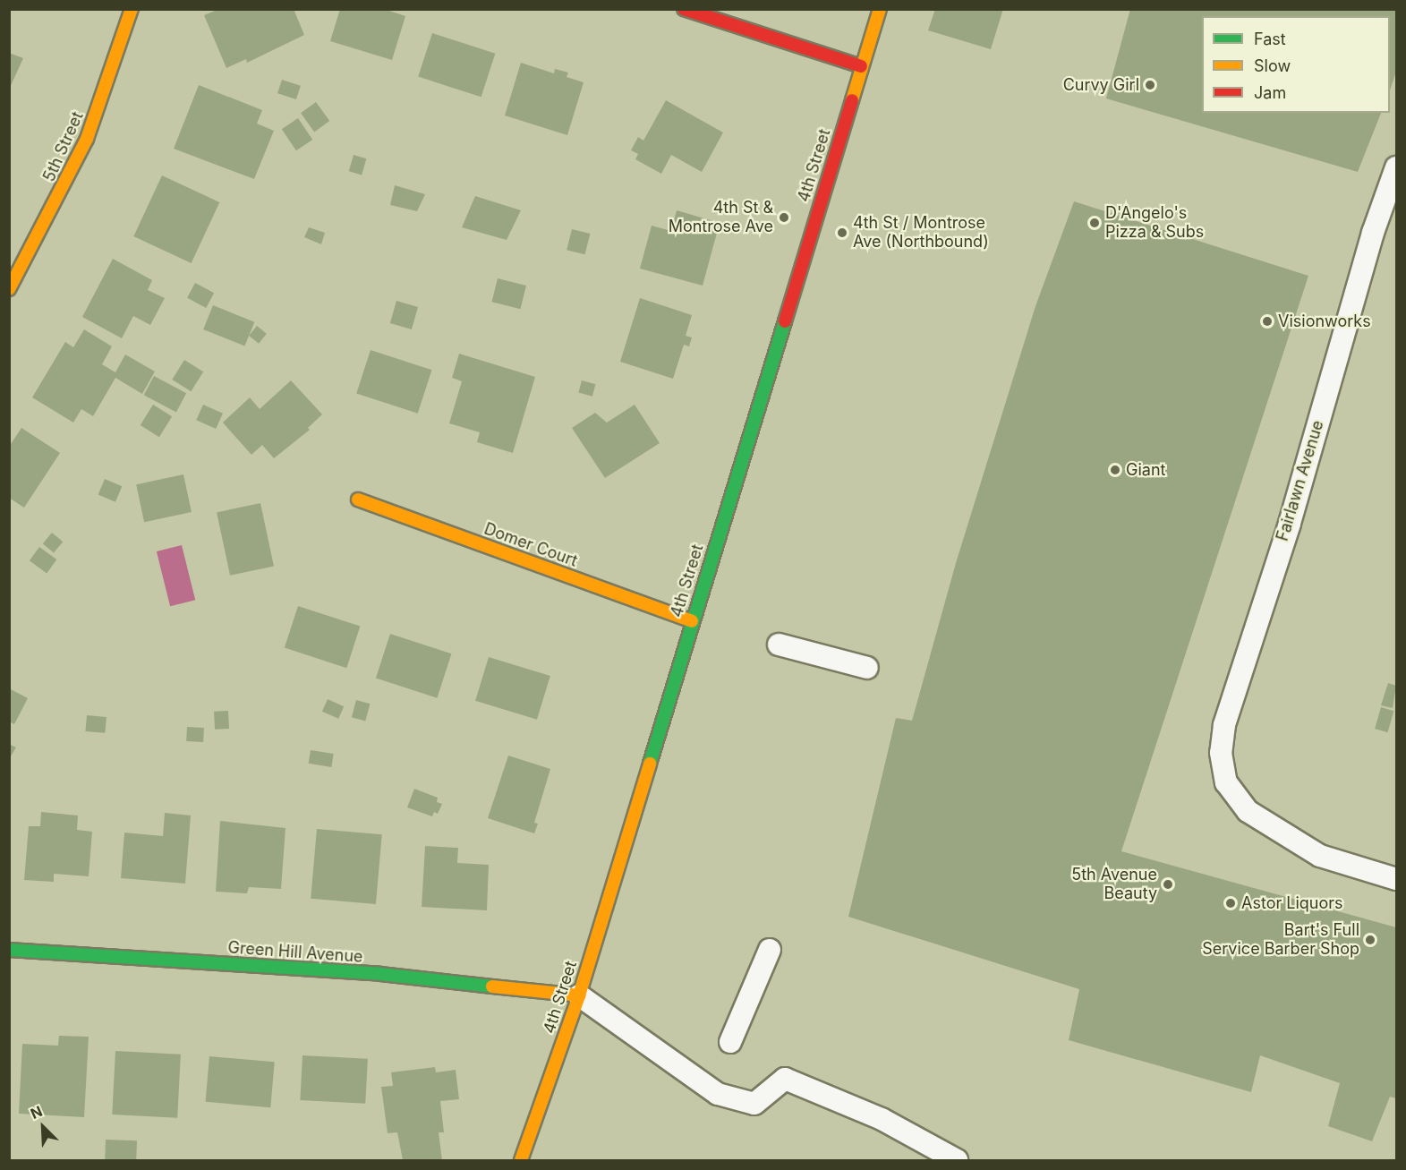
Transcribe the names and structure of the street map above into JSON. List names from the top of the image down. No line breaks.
{"streets":{"street":["5th Street","4th Street","Domer Court","Green Hill Avenue"],"lane":["Fairlawn Avenue"]},"crossings":[["4th Street","Domer Court"],["4th Street","Green Hill Avenue"]],"places":["Curvy Girl","4th St & Montrose Ave","D'Angelo's Pizza & Subs","4th St / Montrose Ave (Northbound)","Visionworks","Giant","5th Avenue Beauty","Astor Liquors","Bart's Full Service Barber Shop"],"legend":["Fast","Slow","Jam"],"north":"top left"}
